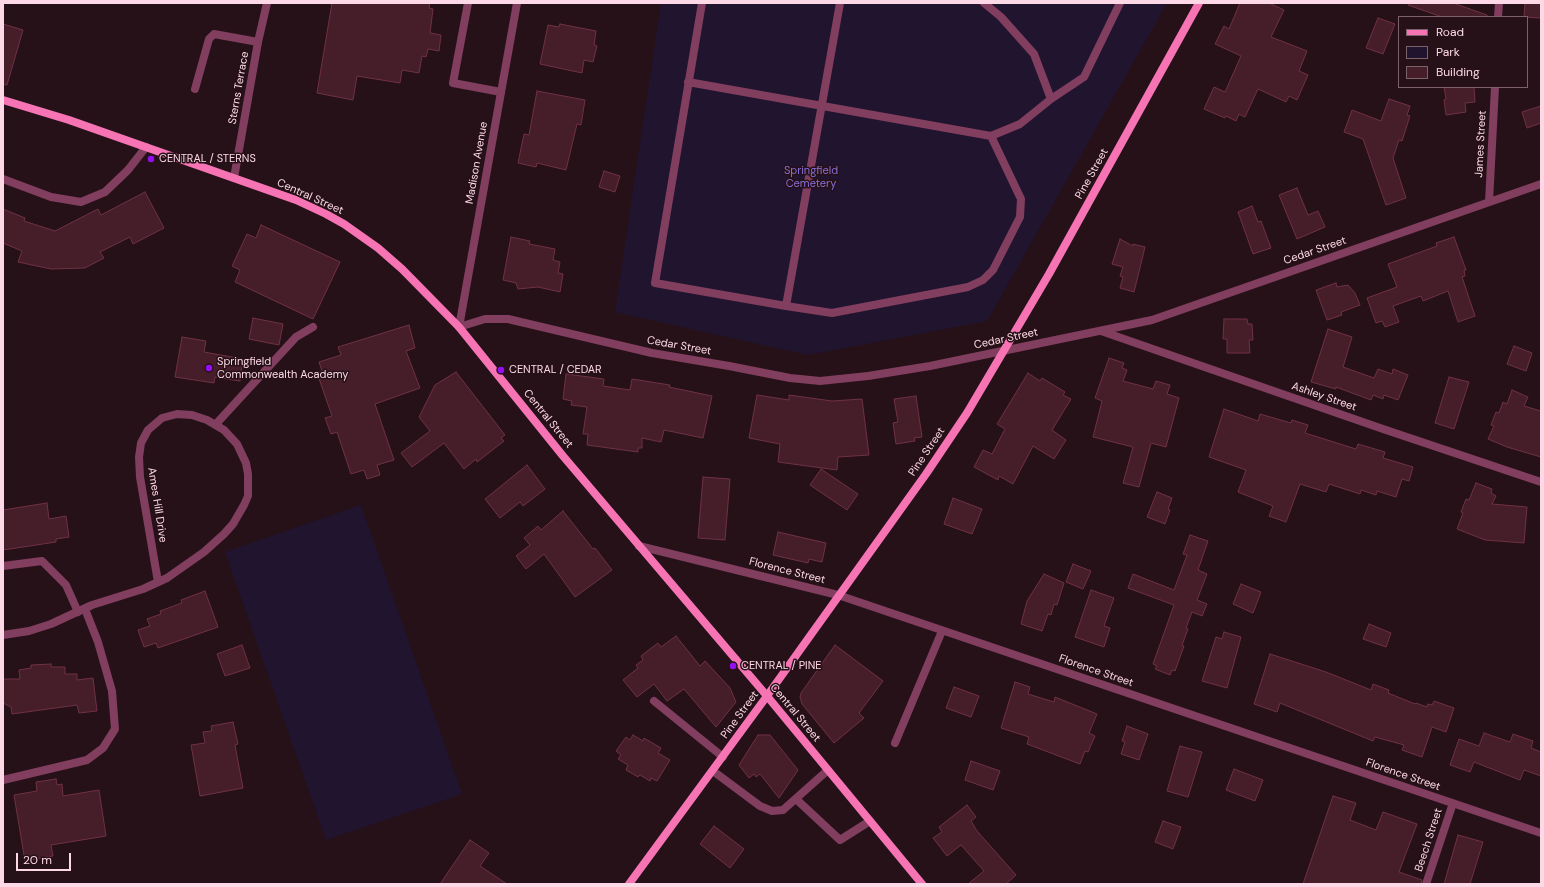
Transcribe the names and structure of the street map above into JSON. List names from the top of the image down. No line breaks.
{"streets":{"main road":["Pine Street","Central Street"],"street":["Sterns Terrace","James Street","Madison Avenue","Cedar Street","Ashley Street","Ames Hill Drive","Florence Street","Beech Street"]},"crossings":[["Sterns Terrace","Central Street"],["James Street","Cedar Street"],["Madison Avenue","Central Street"],["Madison Avenue","Cedar Street"],["Pine Street","Central Street"],["Pine Street","Cedar Street"],["Pine Street","Florence Street"],["Central Street","Cedar Street"],["Central Street","Florence Street"],["Cedar Street","Ashley Street"],["Florence Street","Beech Street"]],"parks":["Springfield Cemetery"],"places":["CENTRAL / STERNS","Springfield Commonwealth Academy","CENTRAL / CEDAR","CENTRAL / PINE"],"legend":["Road","Park","Building"],"scale_bar":"20 m"}
